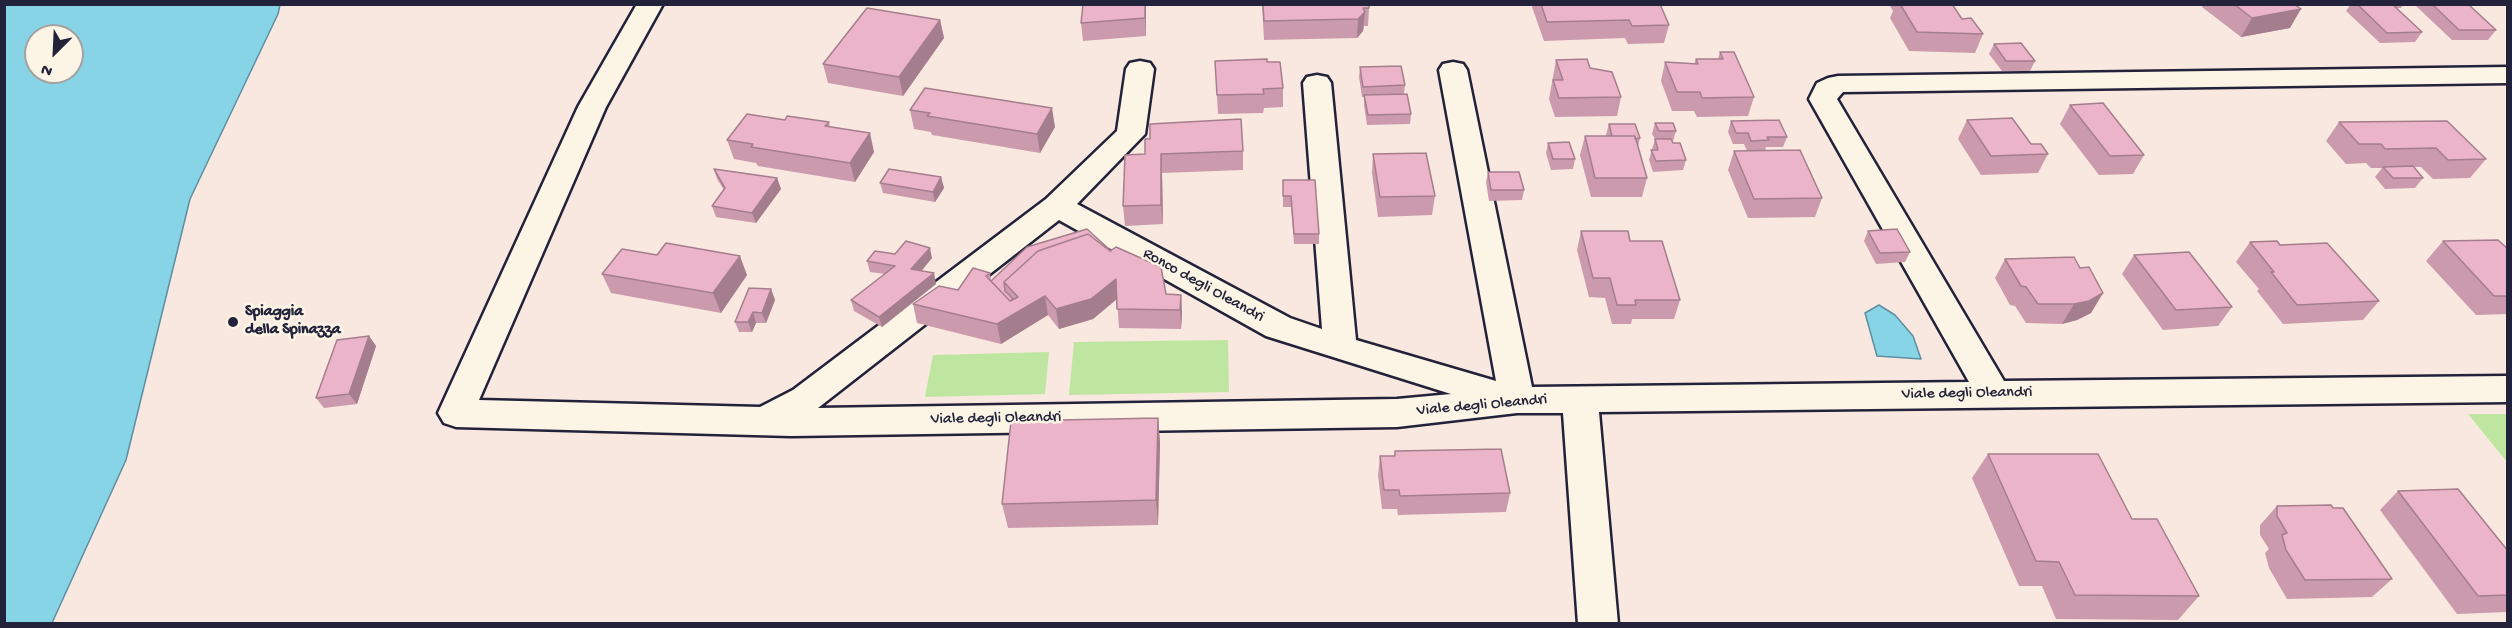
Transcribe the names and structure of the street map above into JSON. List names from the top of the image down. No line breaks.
{"streets":{"street":["Ronco degli Oleandri","Viale degli Oleandri"]},"crossings":[["Ronco degli Oleandri","Viale degli Oleandri"]],"places":["Spiaggia della Spinazza"],"north":"bottom left"}
